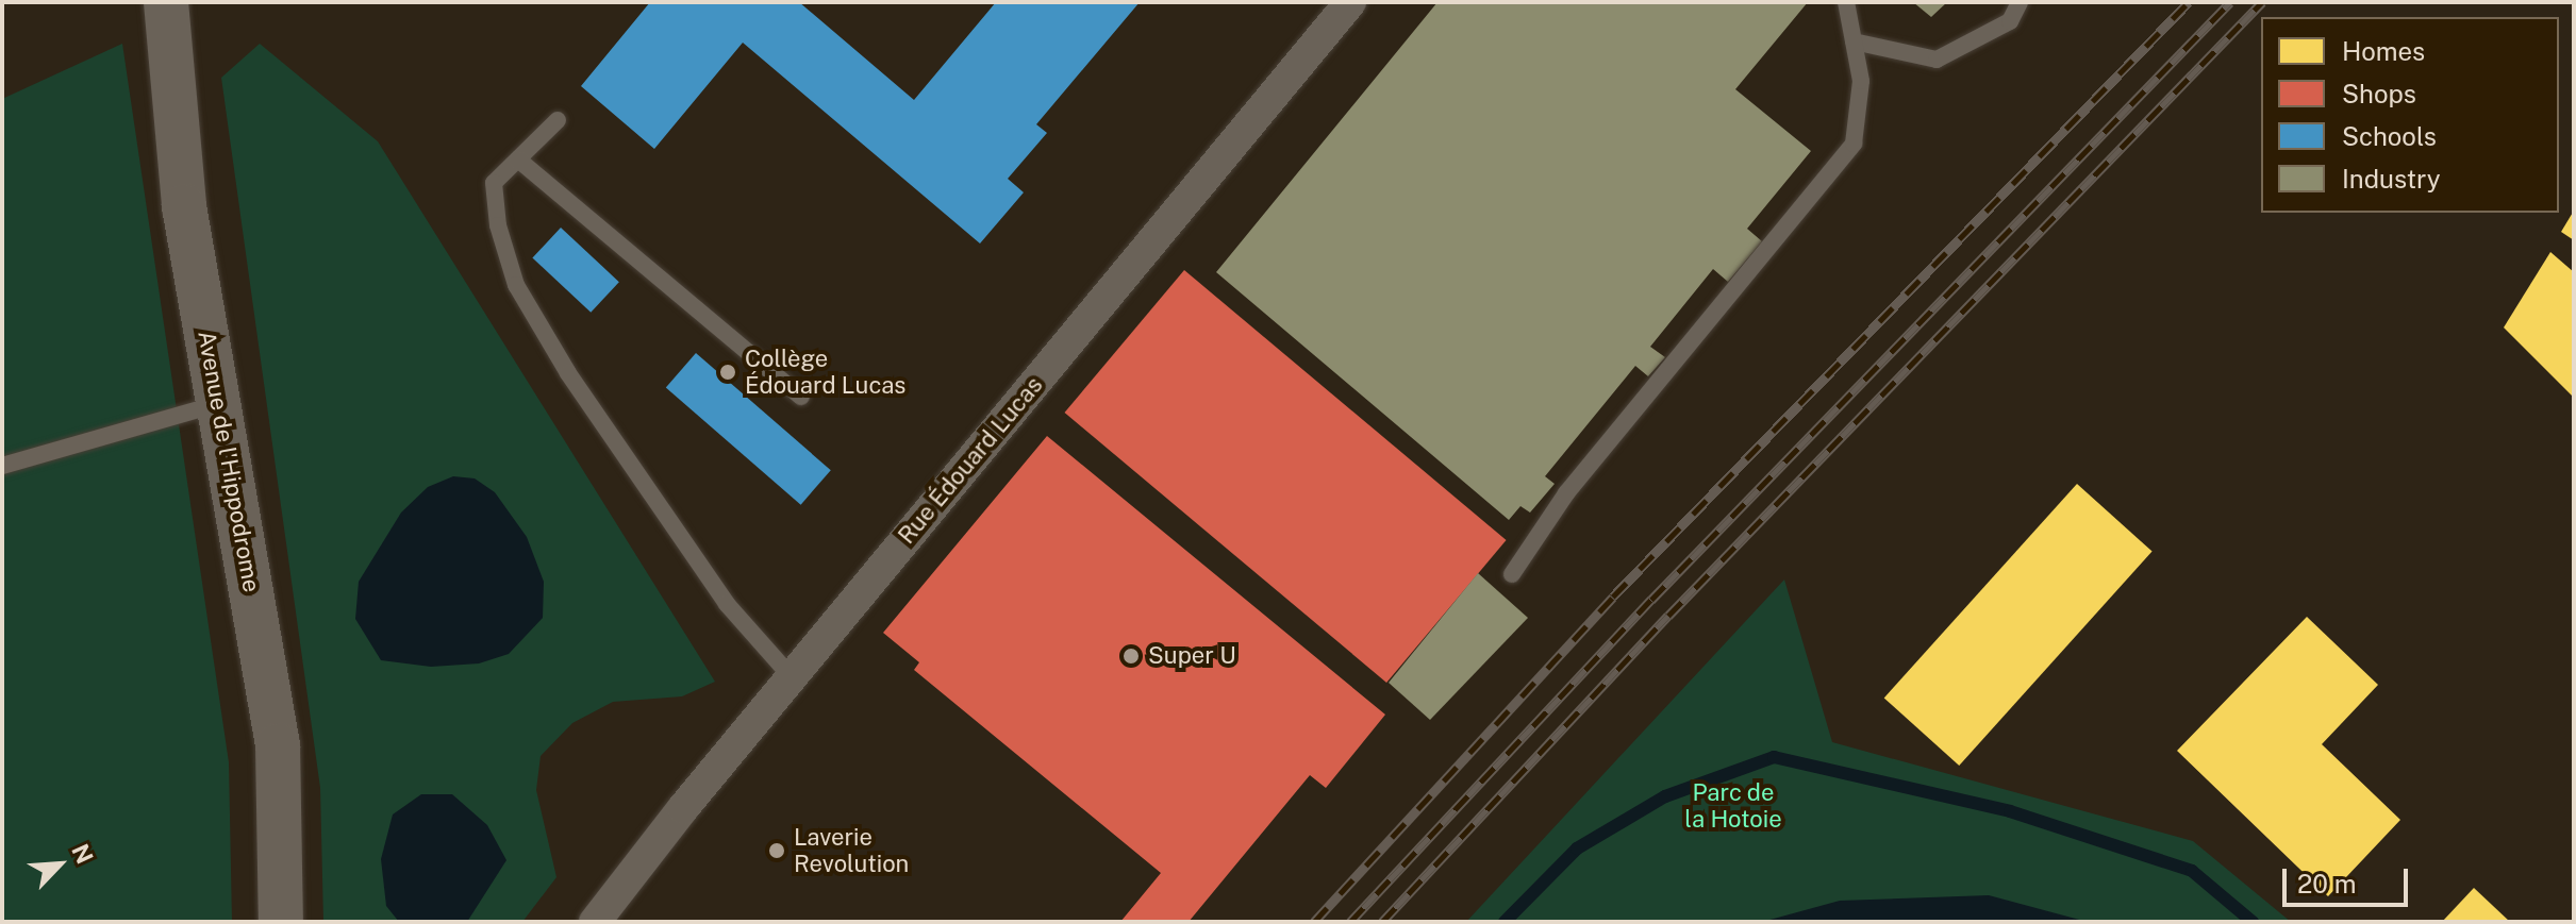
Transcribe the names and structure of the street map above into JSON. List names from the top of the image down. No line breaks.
{"streets":{"main road":["Avenue de l'Hippodrome"],"street":["Rue Édouard Lucas"]},"parks":["Parc de la Hotoie"],"places":["Collège Édouard Lucas","Super U","Laverie Revolution"],"legend":["Homes","Shops","Schools","Industry"],"scale_bar":"20 m","north":"top right"}
